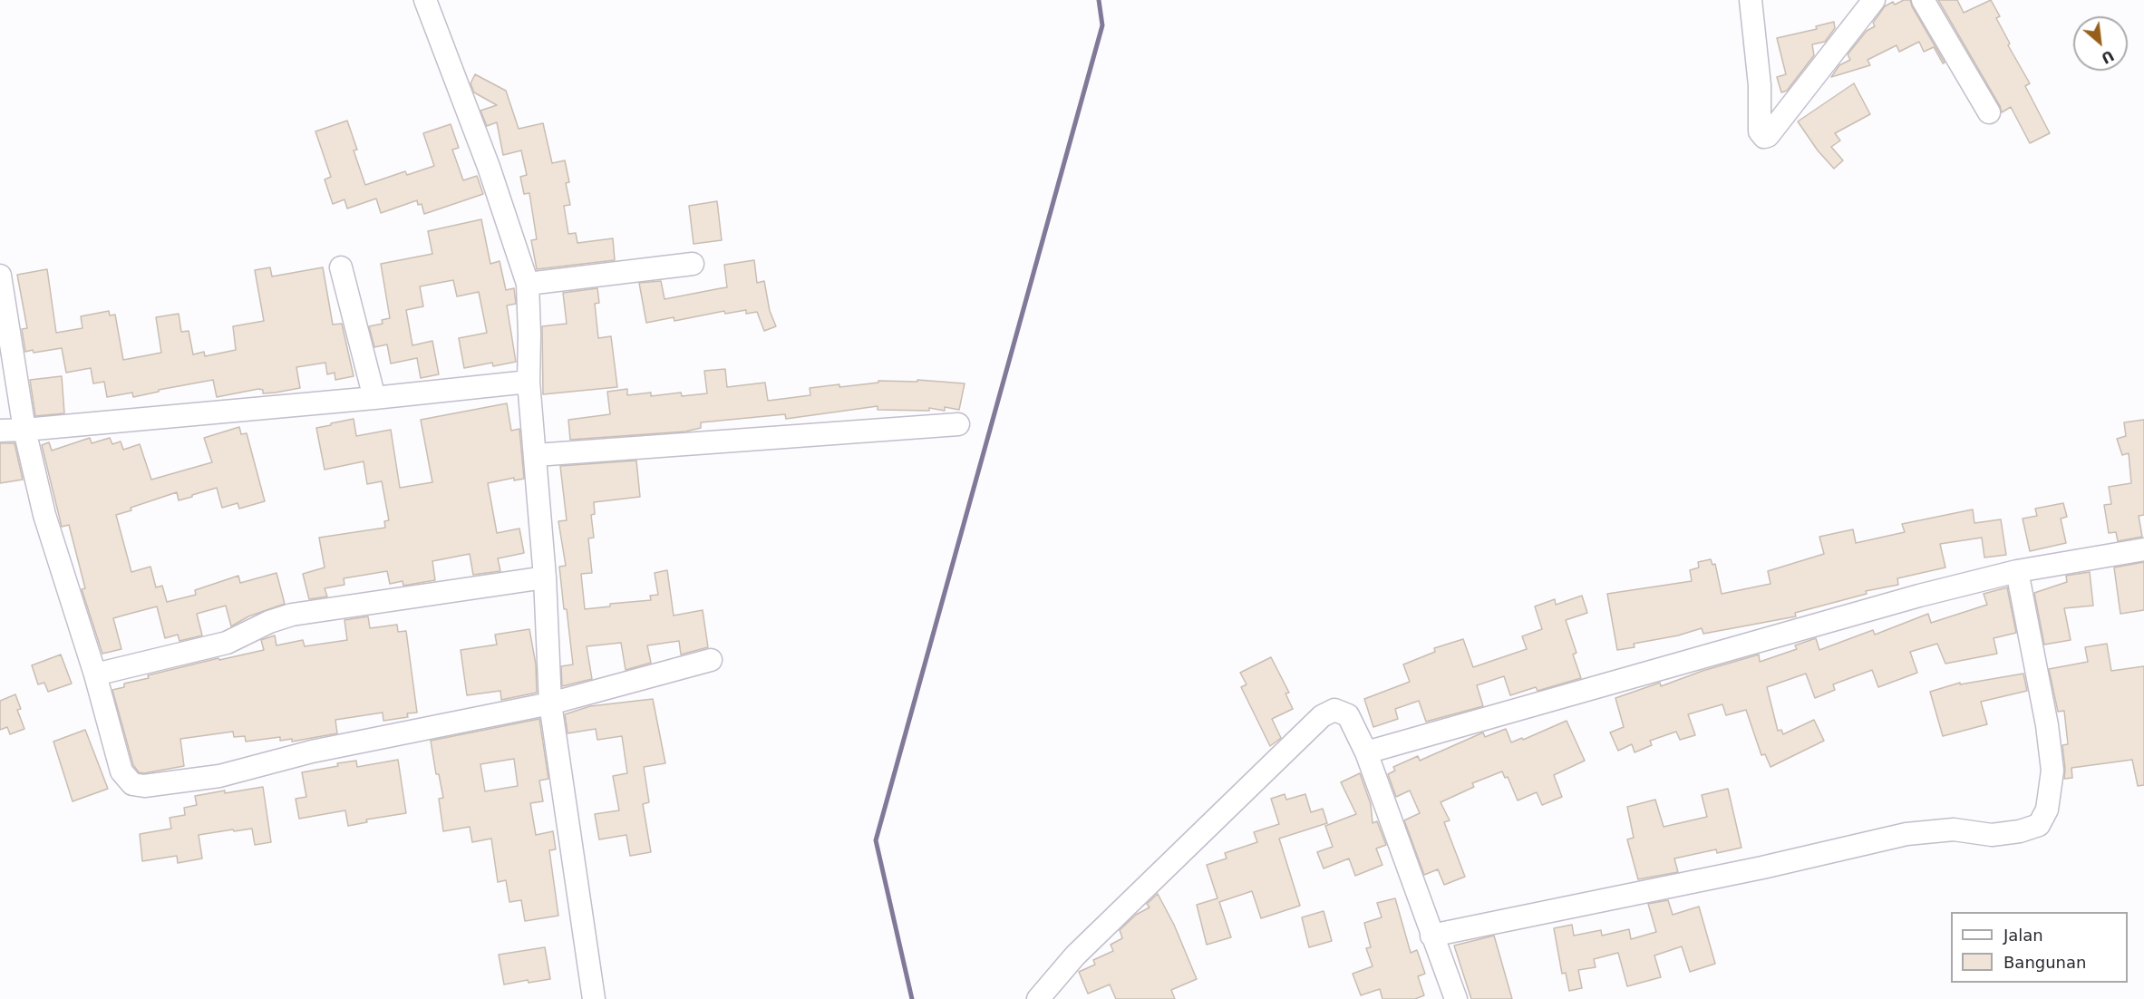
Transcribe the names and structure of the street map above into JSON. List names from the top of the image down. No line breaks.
{"legend":["Jalan","Bangunan"],"north":"bottom right"}
